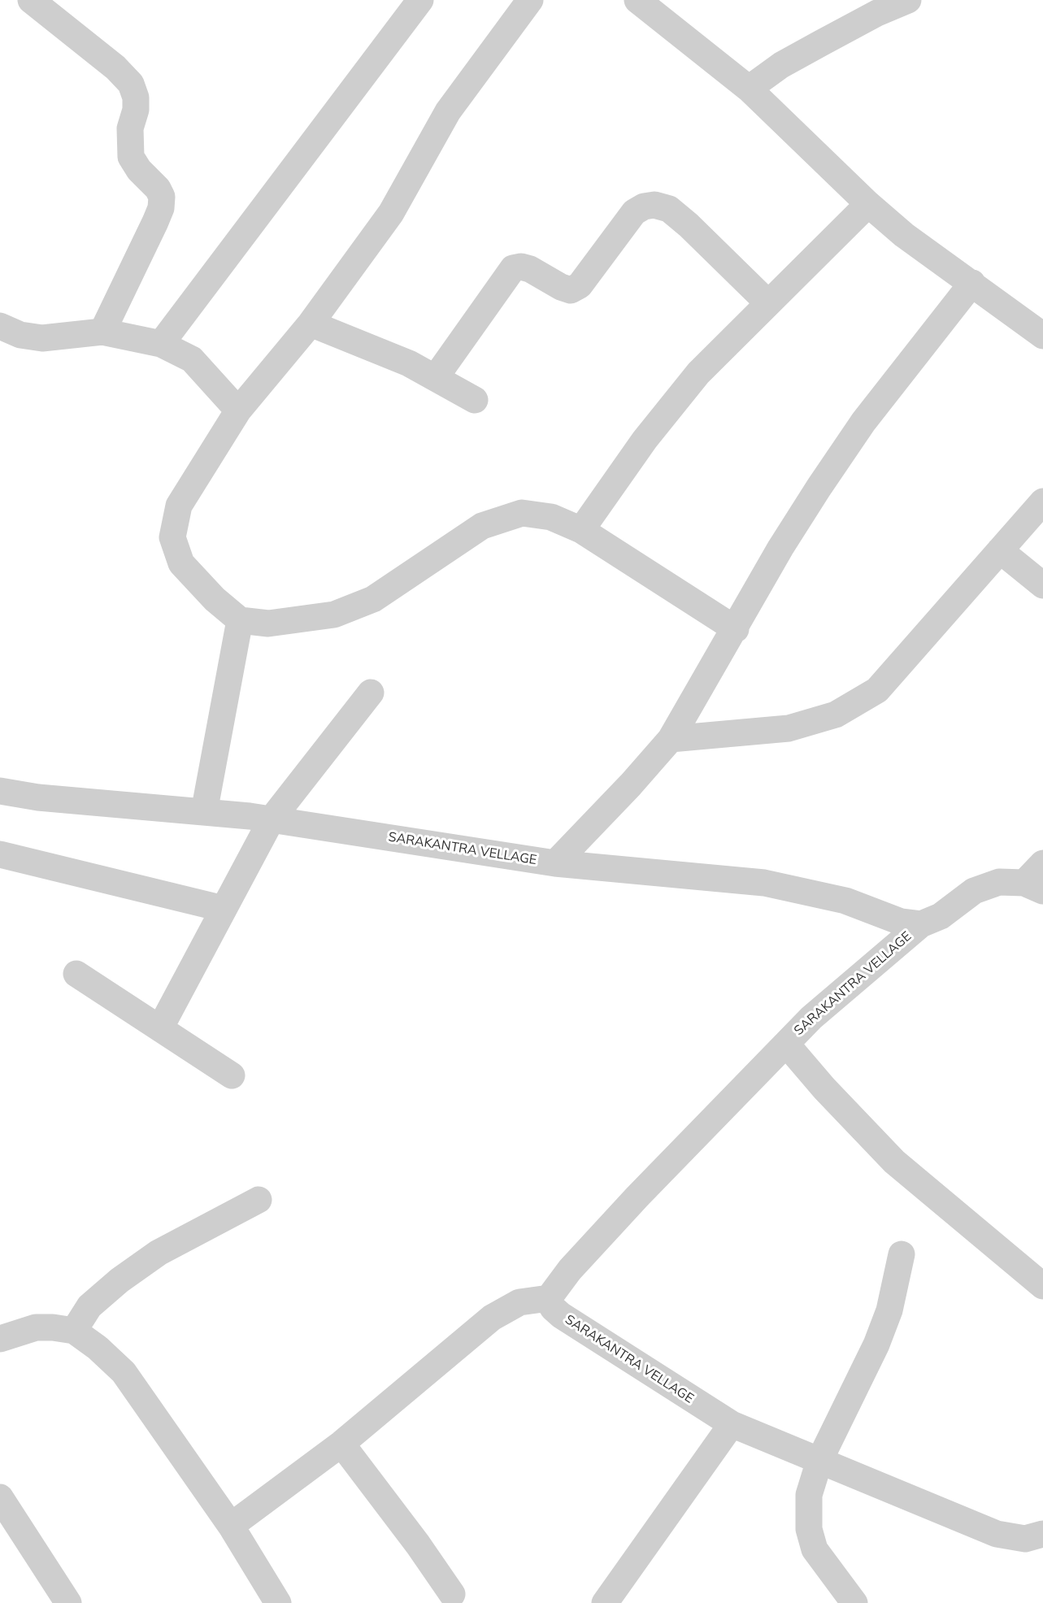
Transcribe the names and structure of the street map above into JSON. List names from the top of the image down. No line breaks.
{"streets":{"street":["SARAKANTRA VELLAGE"]}}
